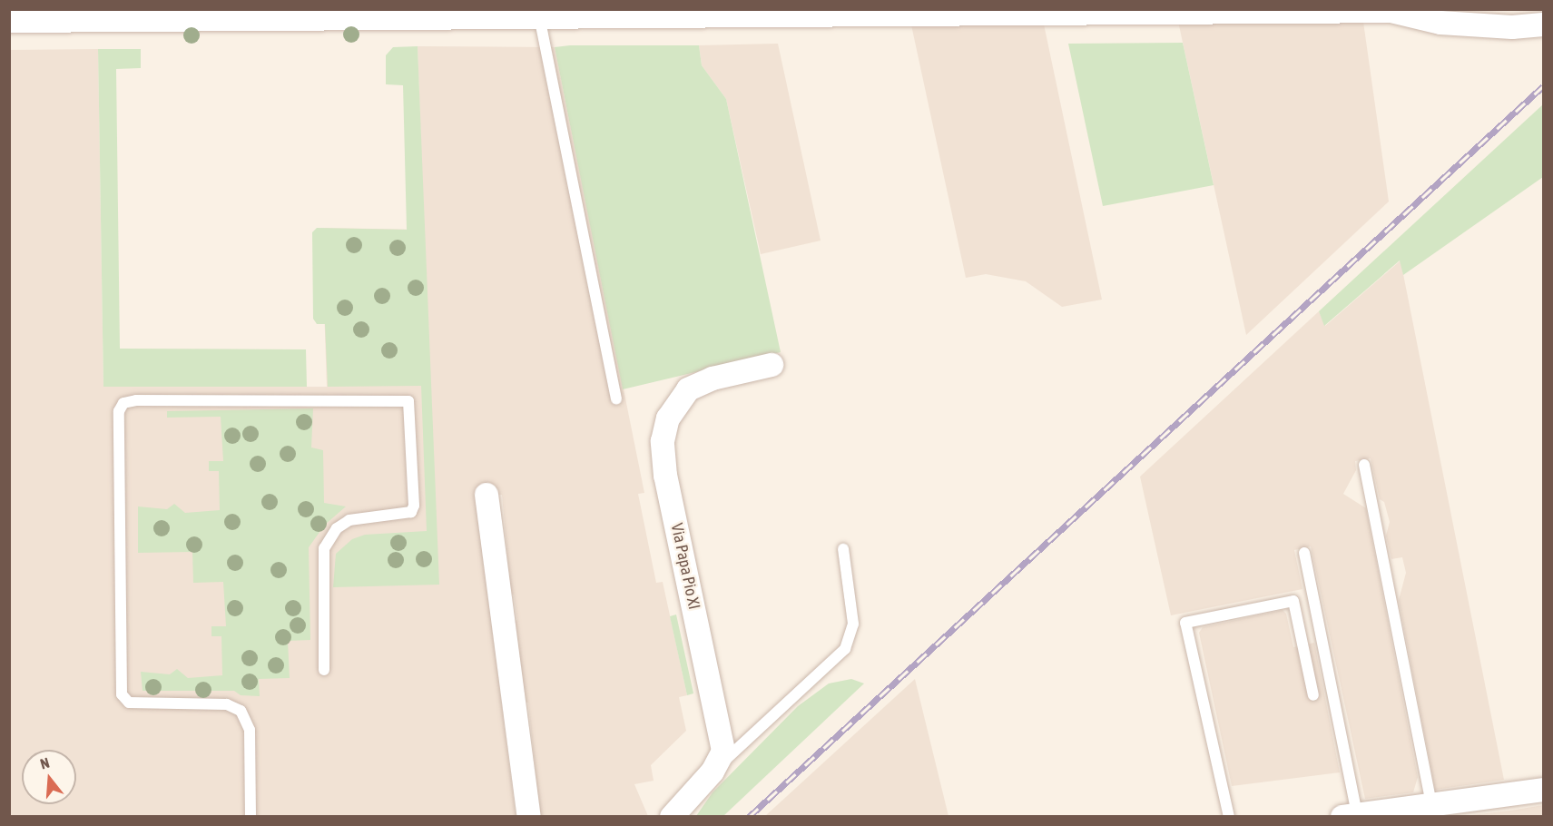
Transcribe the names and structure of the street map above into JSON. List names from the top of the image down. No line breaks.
{"streets":{"street":["Via Papa Pio XI"]},"north":"top"}
